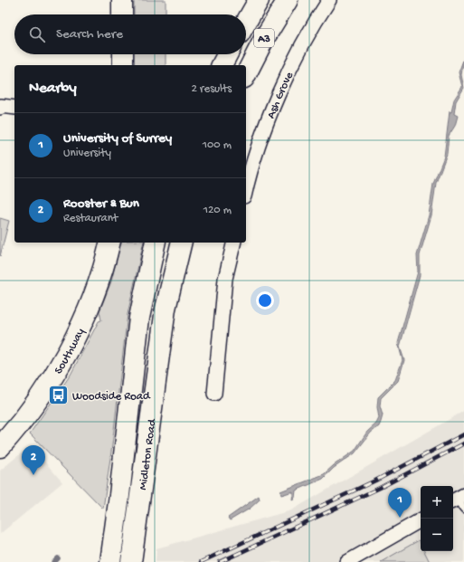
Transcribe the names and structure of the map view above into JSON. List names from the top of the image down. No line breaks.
{"streets":{"main road":["A3","Southway","Midleton Road"],"street":["Ash Grove"]},"places":{"bus stop":["Woodside Road"]},"page":{"search":"Search here","heading":["Nearby","2 results"],"list":[{"mark":"1","name":"University of Surrey","note":"University","value":"100 m"},{"mark":"2","name":"Rooster & Bun","note":"Restaurant","value":"120 m"}],"pins":["2","1"],"map_buttons":["+","−"]}}
